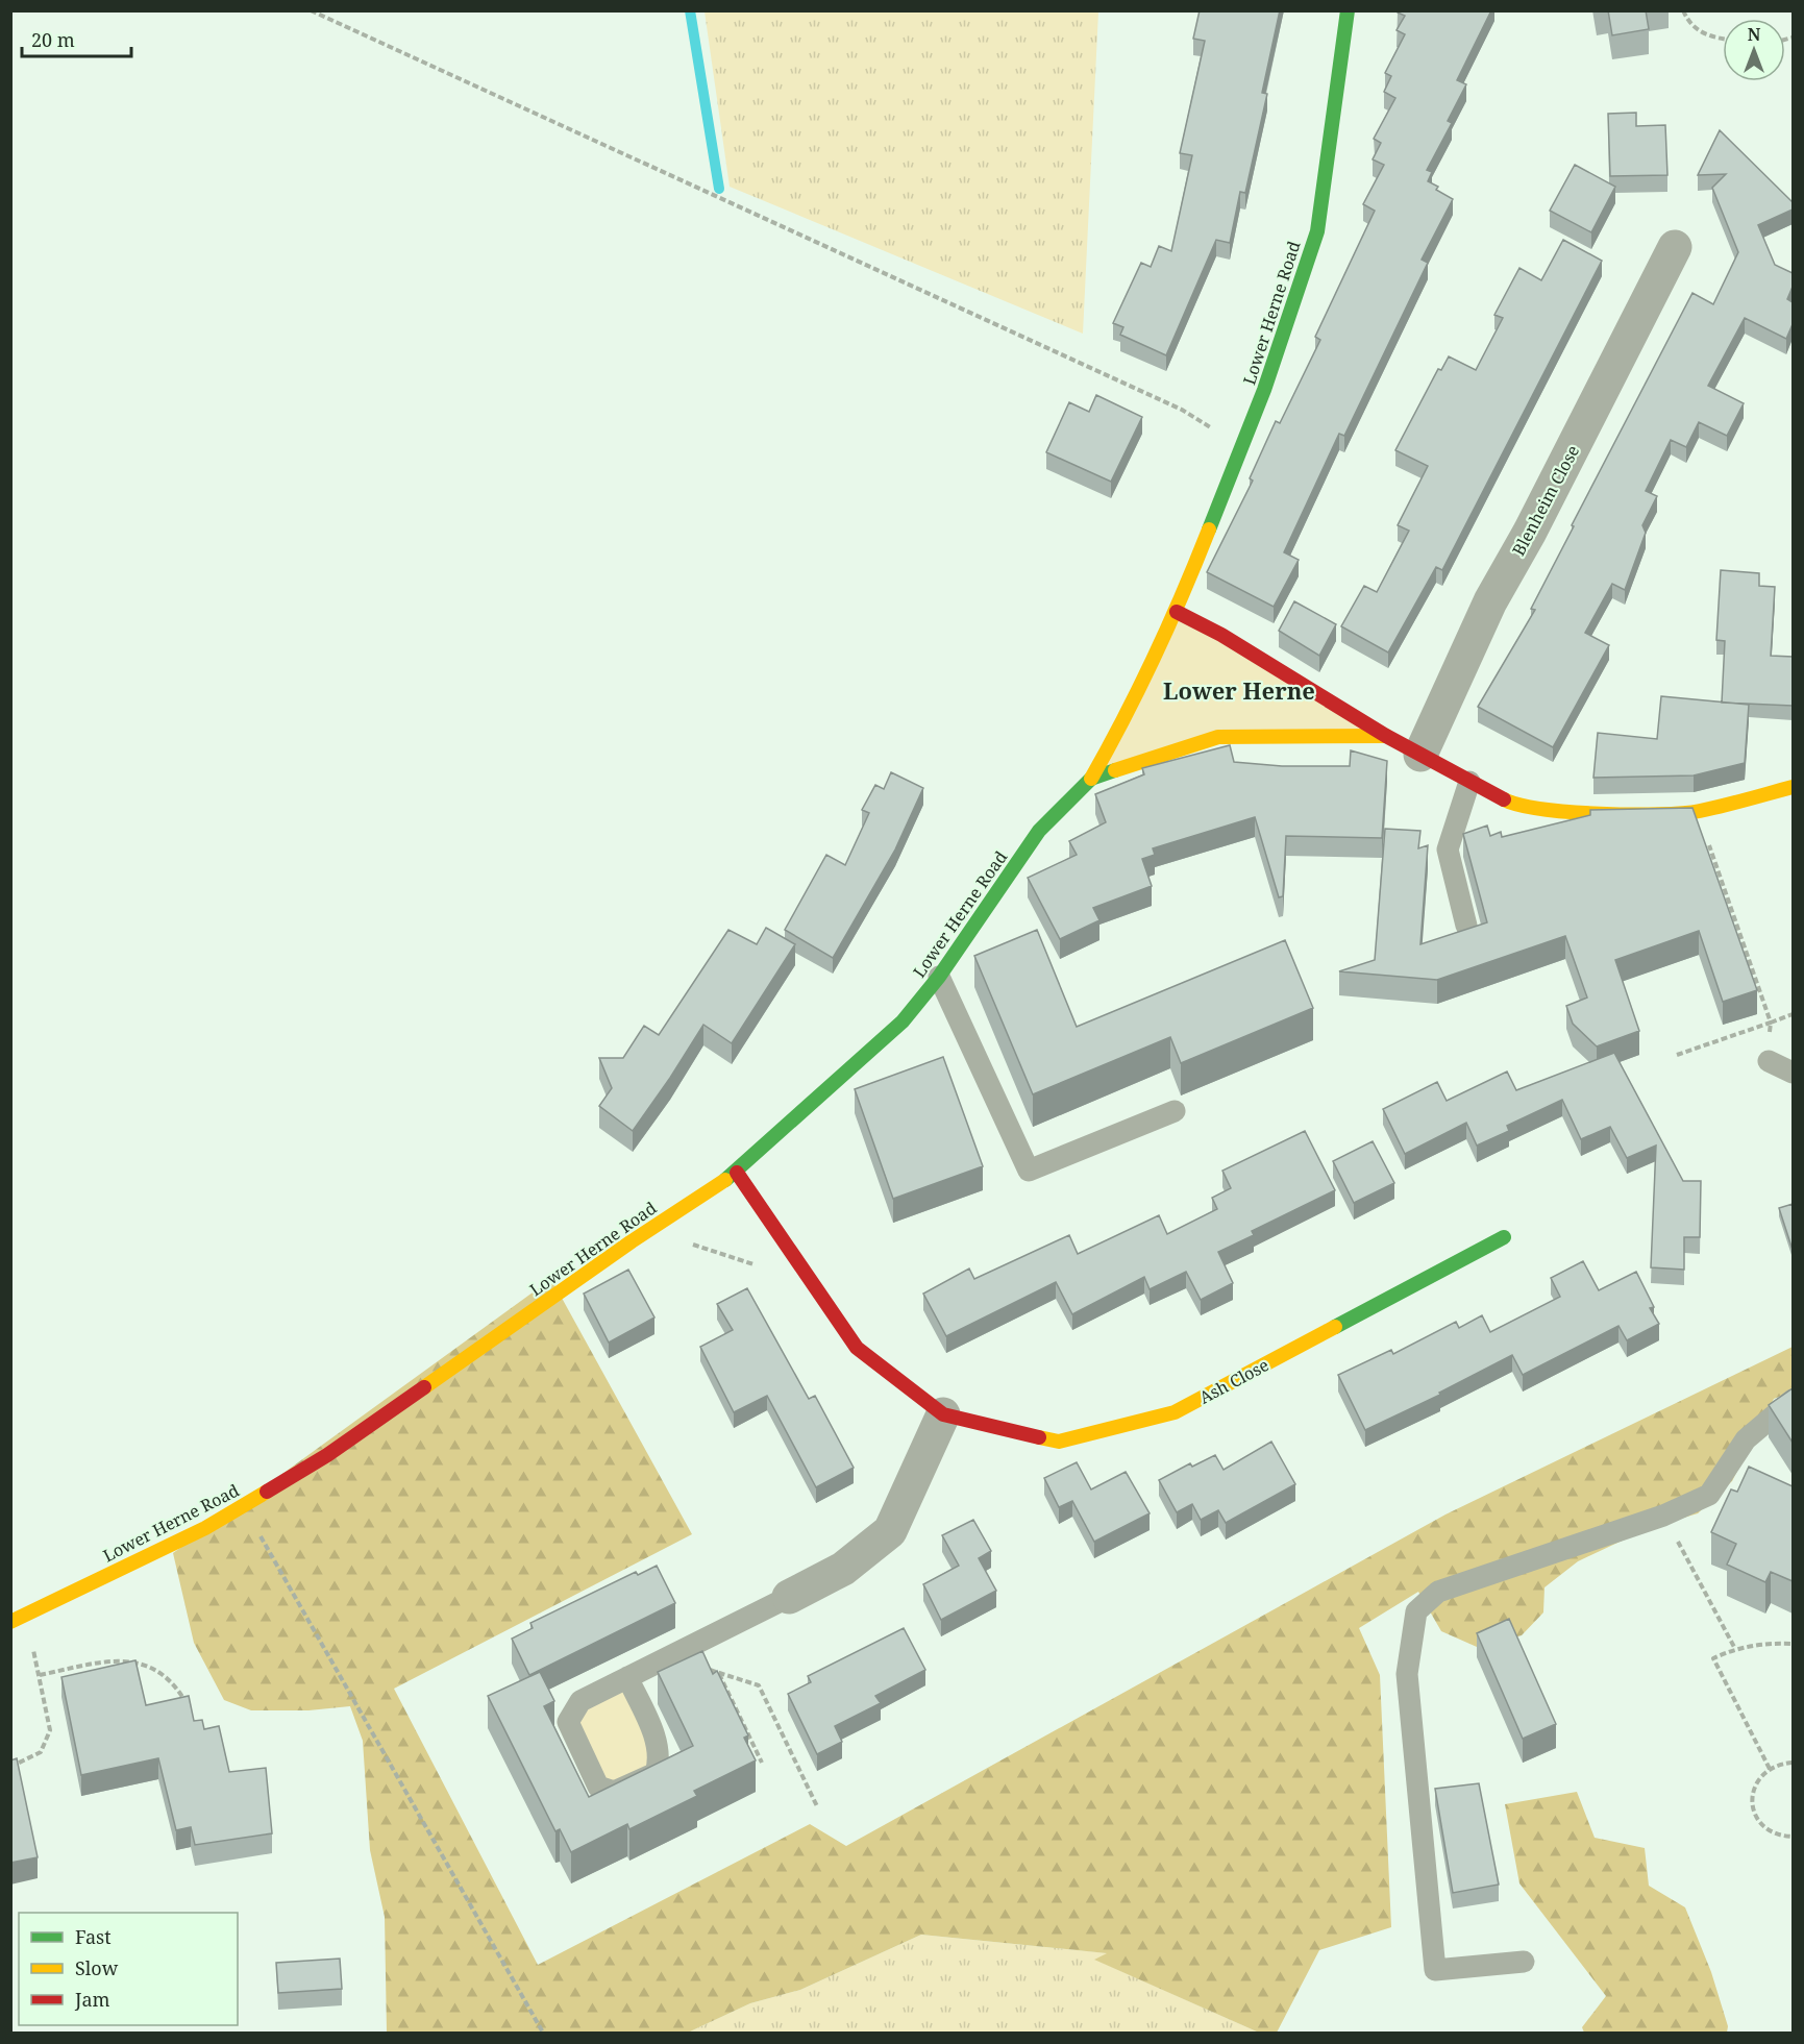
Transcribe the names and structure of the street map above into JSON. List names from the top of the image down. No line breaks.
{"streets":{"street":["Lower Herne Road","Blenheim Close","Ash Close"]},"crossings":[["Lower Herne Road","Blenheim Close"],["Lower Herne Road","Ash Close"]],"districts":["Lower Herne"],"legend":["Fast","Slow","Jam"],"scale_bar":"20 m","north":"top"}
